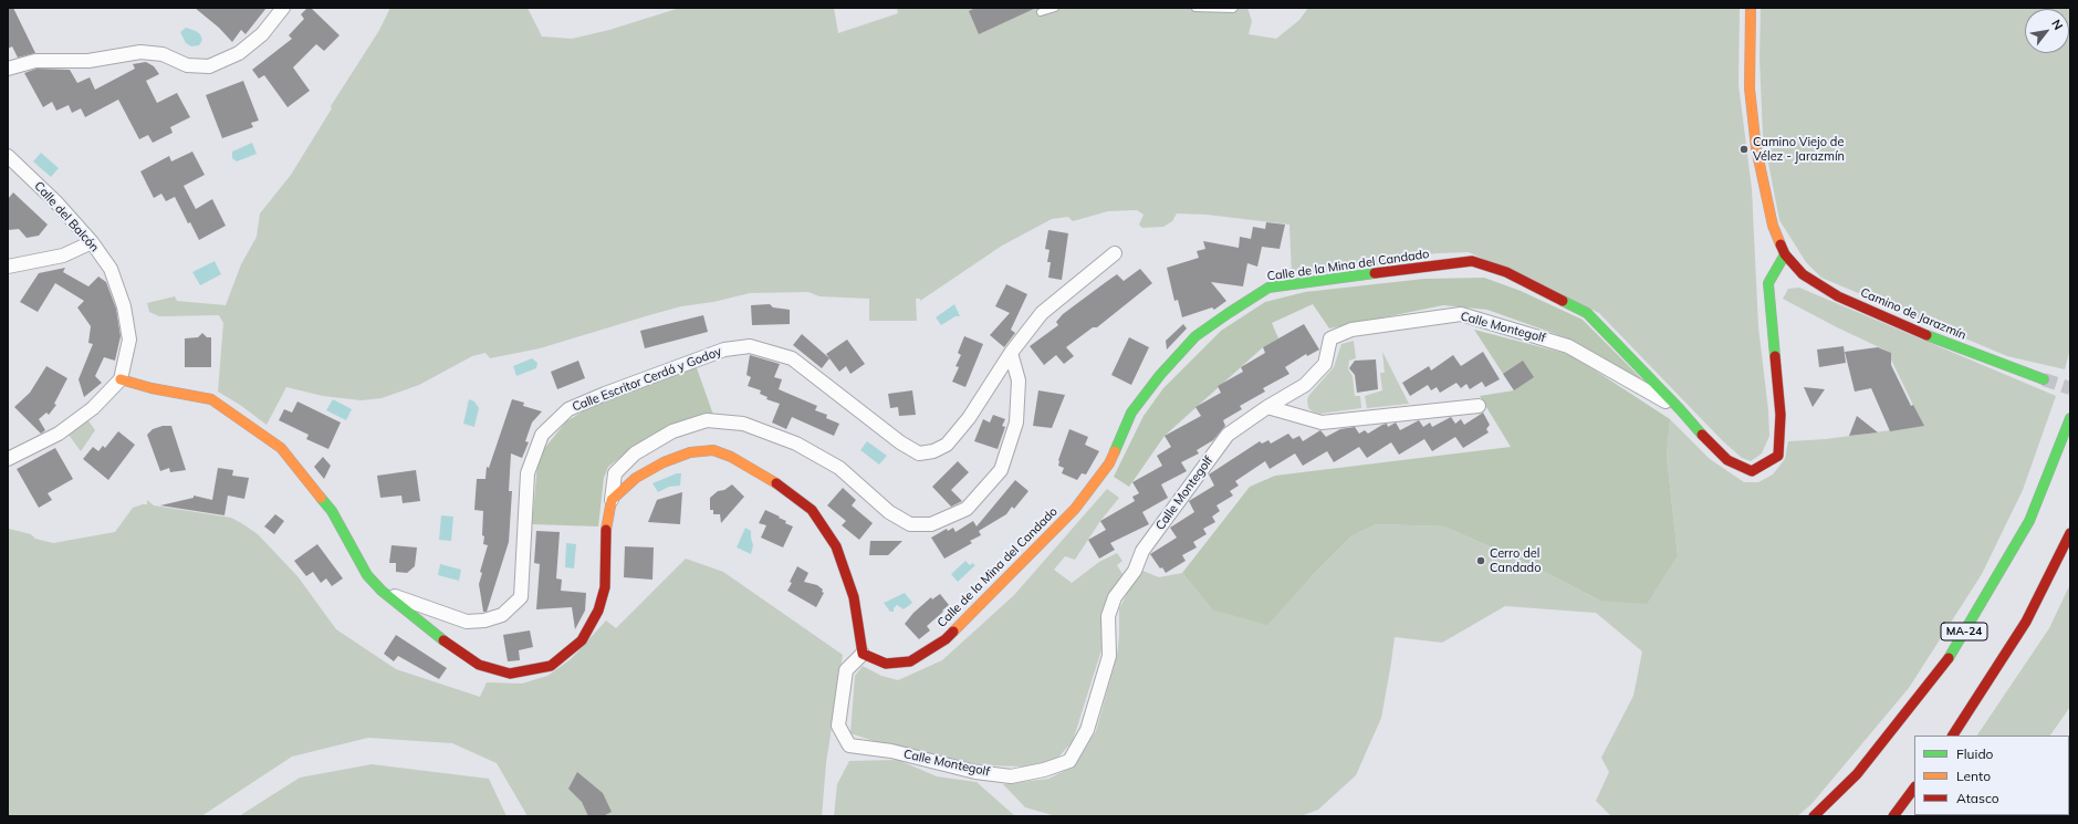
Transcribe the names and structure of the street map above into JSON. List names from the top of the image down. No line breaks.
{"streets":{"main road":["Calle de la Mina del Candado","Camino de Jarazmín","MA-24"],"street":["Calle del Balcón","Calle Montegolf","Calle Escritor Cerdá y Godoy"]},"crossings":[["Calle de la Mina del Candado","Camino de Jarazmín"],["Calle de la Mina del Candado","Calle Montegolf"]],"places":["Camino Viejo de Vélez - Jarazmín","Cerro del Candado"],"legend":["Fluido","Lento","Atasco"],"north":"top right"}
